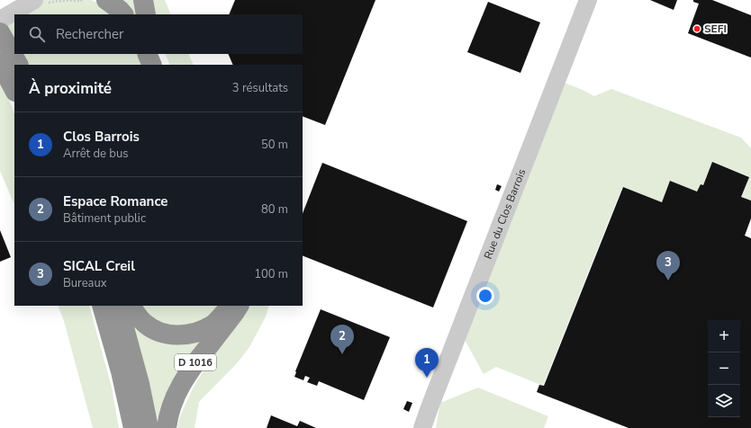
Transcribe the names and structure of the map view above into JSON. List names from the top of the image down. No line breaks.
{"streets":{"highway":["D 1016"],"street":["Rue du Clos Barrois"]},"places":["SEFI"],"page":{"search":"Rechercher","heading":["À proximité","3 résultats"],"list":[{"mark":"1","name":"Clos Barrois","note":"Arrêt de bus","value":"50 m"},{"mark":"2","name":"Espace Romance","note":"Bâtiment public","value":"80 m"},{"mark":"3","name":"SICAL Creil","note":"Bureaux","value":"100 m"}],"pins":["3","2","1"],"map_buttons":["+","−"]}}
